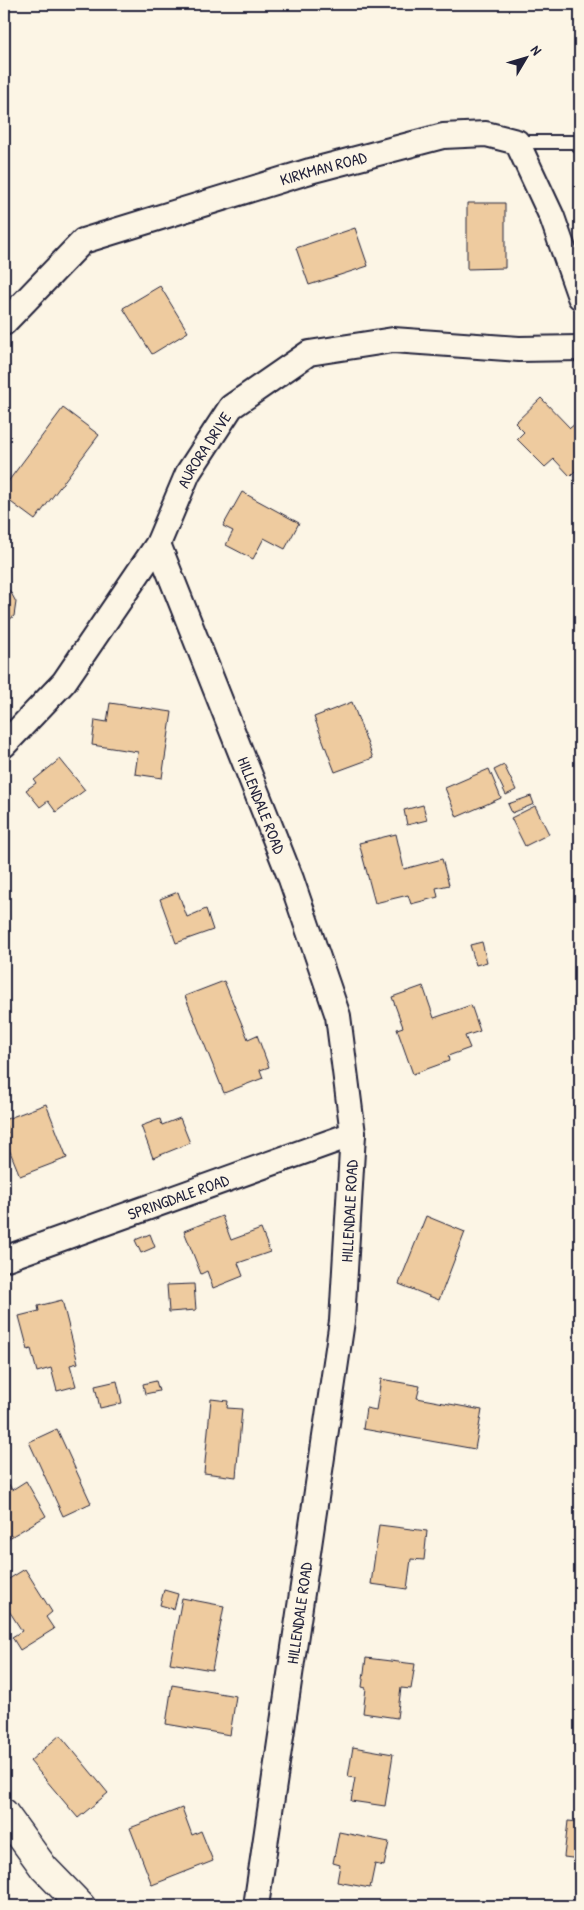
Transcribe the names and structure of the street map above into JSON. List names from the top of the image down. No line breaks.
{"streets":{"street":["KIRKMAN ROAD","AURORA DRIVE","HILLENDALE ROAD","SPRINGDALE ROAD"]},"crossings":[["AURORA DRIVE","HILLENDALE ROAD"],["HILLENDALE ROAD","SPRINGDALE ROAD"]],"north":"top right"}
